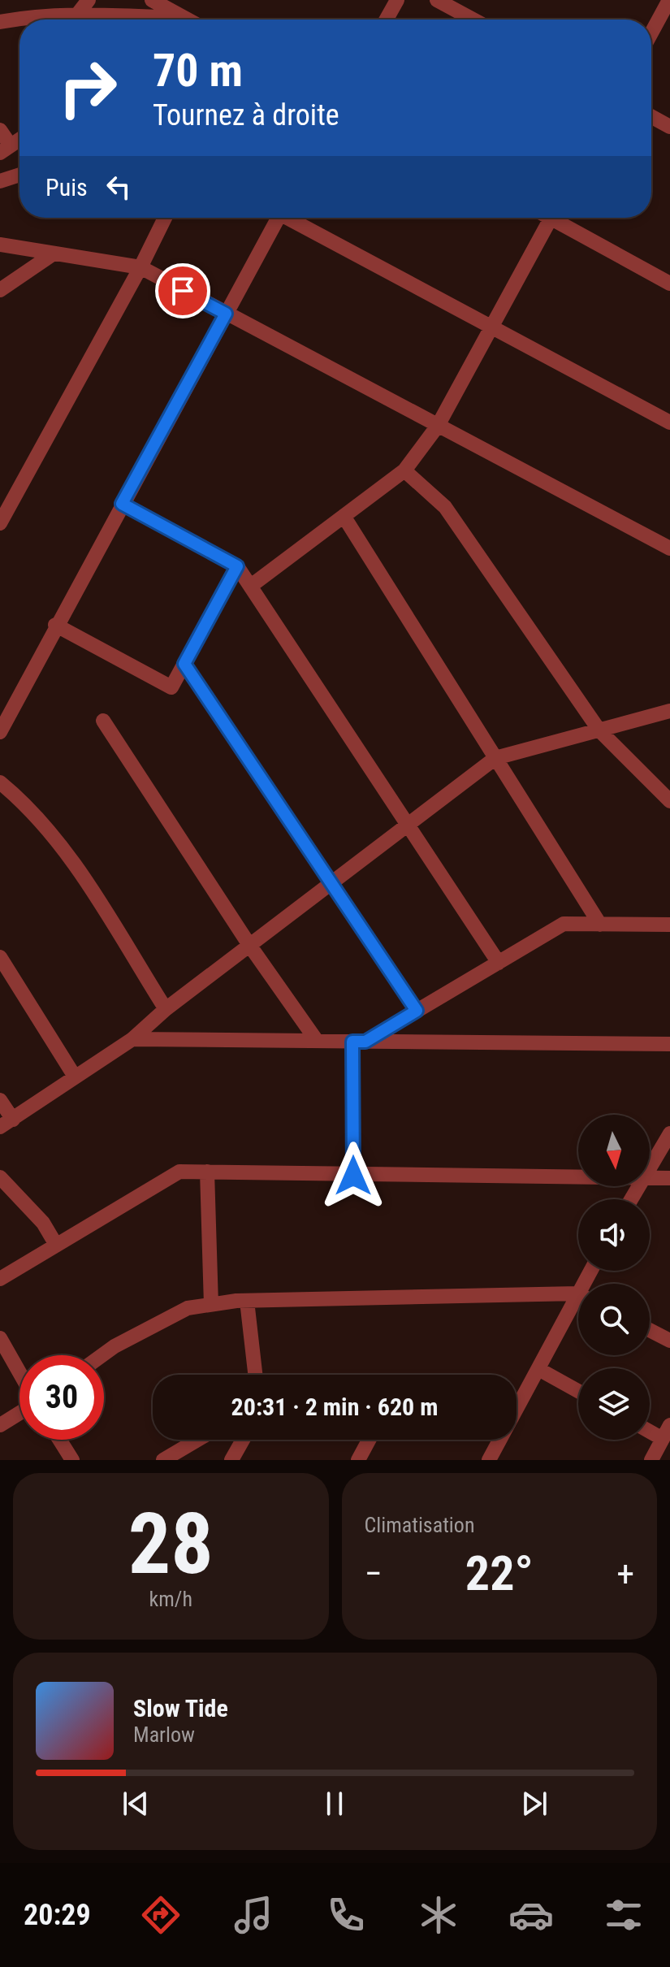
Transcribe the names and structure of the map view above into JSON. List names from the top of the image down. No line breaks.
{"north":"bottom","page":{"turn":["70 m","Tournez à droite"],"then":"Puis","limit":"30","trip":"20:31 · 2 min · 620 m","tile":[["28","km/h"],"Climatisation"],"heat":["−","22°","+"],"song":["Slow Tide","Marlow"],"tabs":"20:29"}}
